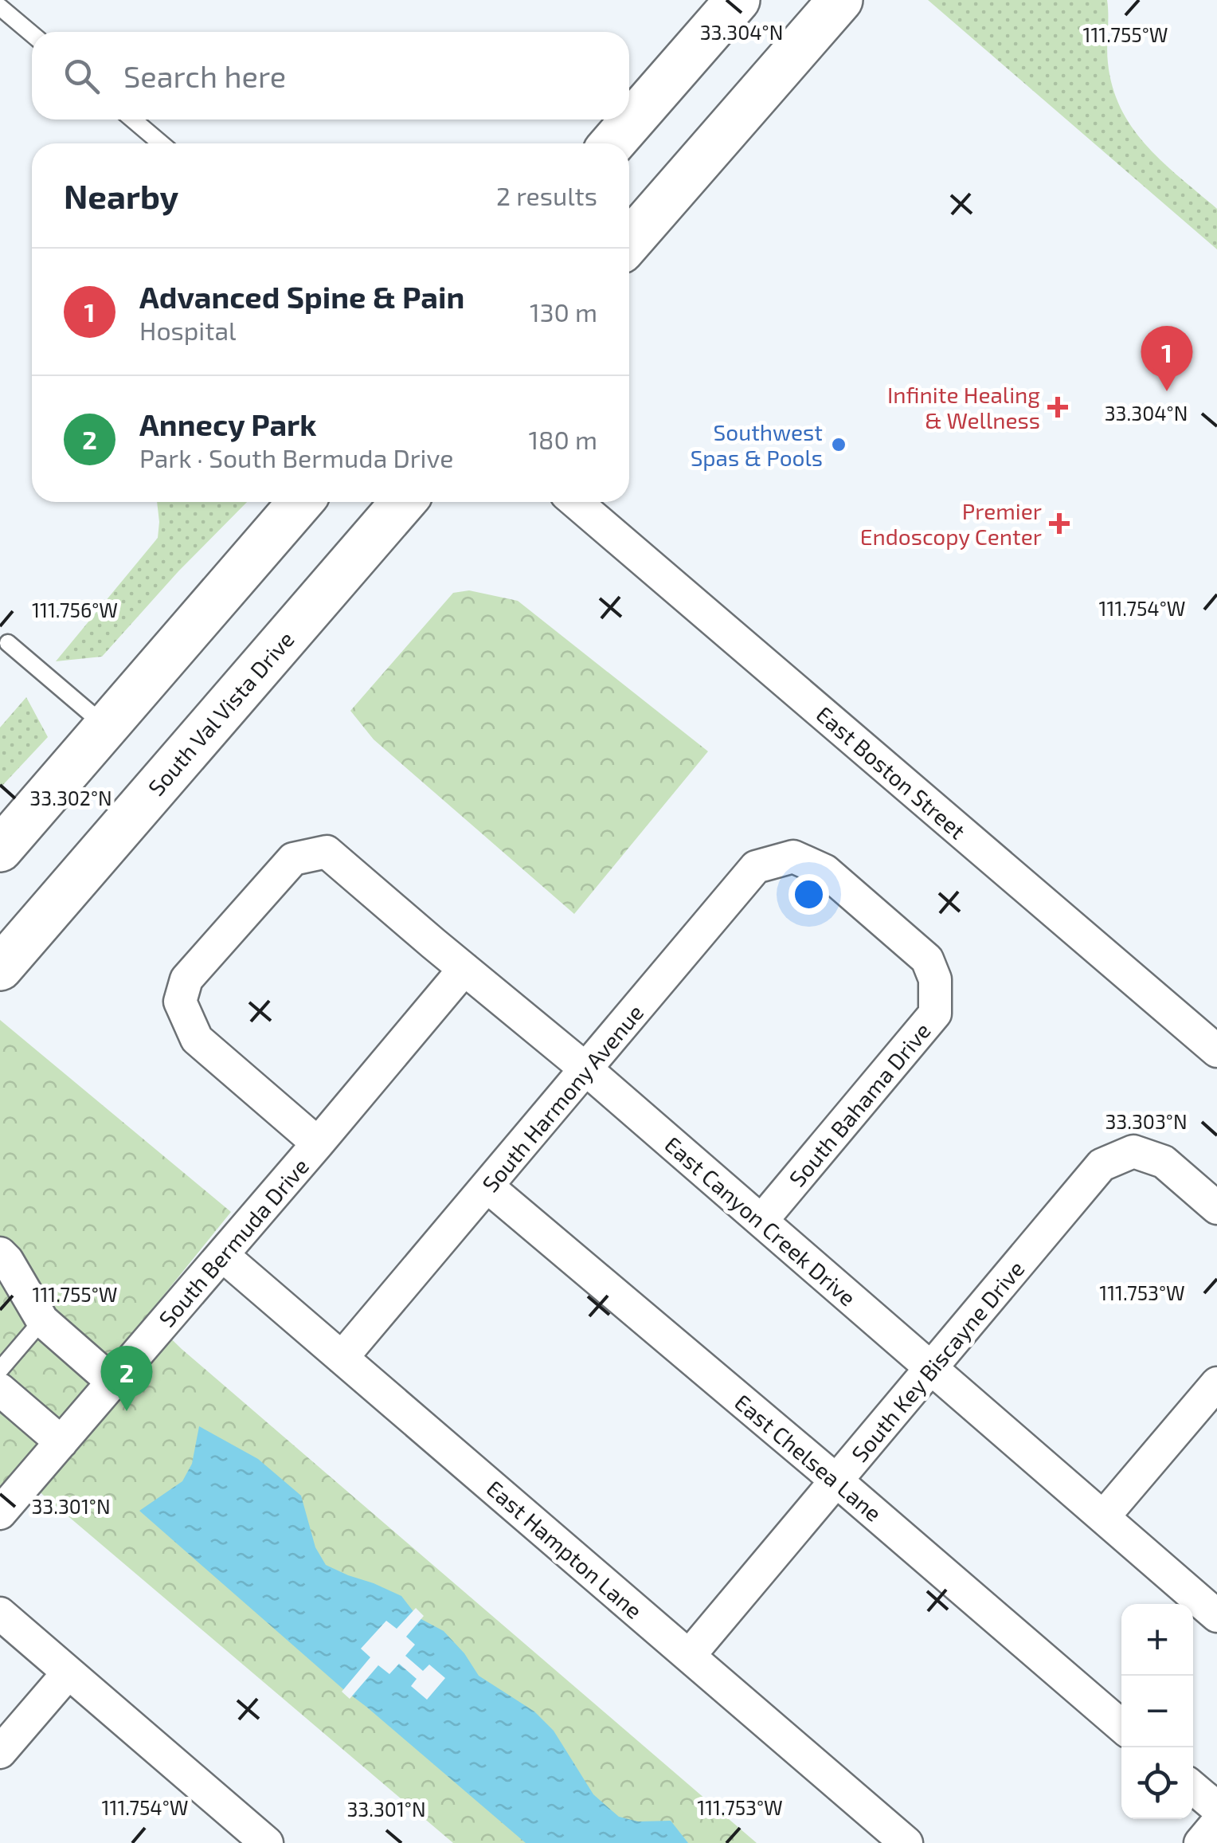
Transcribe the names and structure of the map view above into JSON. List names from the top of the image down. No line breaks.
{"streets":{"main road":["South Val Vista Drive"],"street":["East Boston Street","South Harmony Avenue","South Bahama Drive","East Canyon Creek Drive","South Bermuda Drive","South Key Biscayne Drive","East Chelsea Lane","East Hampton Lane"]},"crossings":[["South Harmony Avenue","South Bahama Drive"],["South Harmony Avenue","East Canyon Creek Drive"],["South Harmony Avenue","East Chelsea Lane"],["South Harmony Avenue","East Hampton Lane"],["South Bahama Drive","East Canyon Creek Drive"],["East Canyon Creek Drive","South Bermuda Drive"],["East Canyon Creek Drive","South Key Biscayne Drive"],["South Bermuda Drive","East Hampton Lane"],["South Key Biscayne Drive","East Chelsea Lane"],["South Key Biscayne Drive","East Hampton Lane"]],"places":{"health":["Infinite Healing & Wellness","Premier Endoscopy Center"],"other":["Southwest Spas & Pools"]},"page":{"search":"Search here","heading":["Nearby","2 results"],"list":[{"mark":"1","name":"Advanced Spine & Pain","note":"Hospital","value":"130 m"},{"mark":"2","name":"Annecy Park","note":"Park · South Bermuda Drive","value":"180 m"}],"pins":["1","2"],"map_buttons":["+","−"]},"coordinates":["33.304°N","111.755°W","111.754°W","111.756°W","33.302°N","33.303°N","111.753°W","33.301°N"]}
